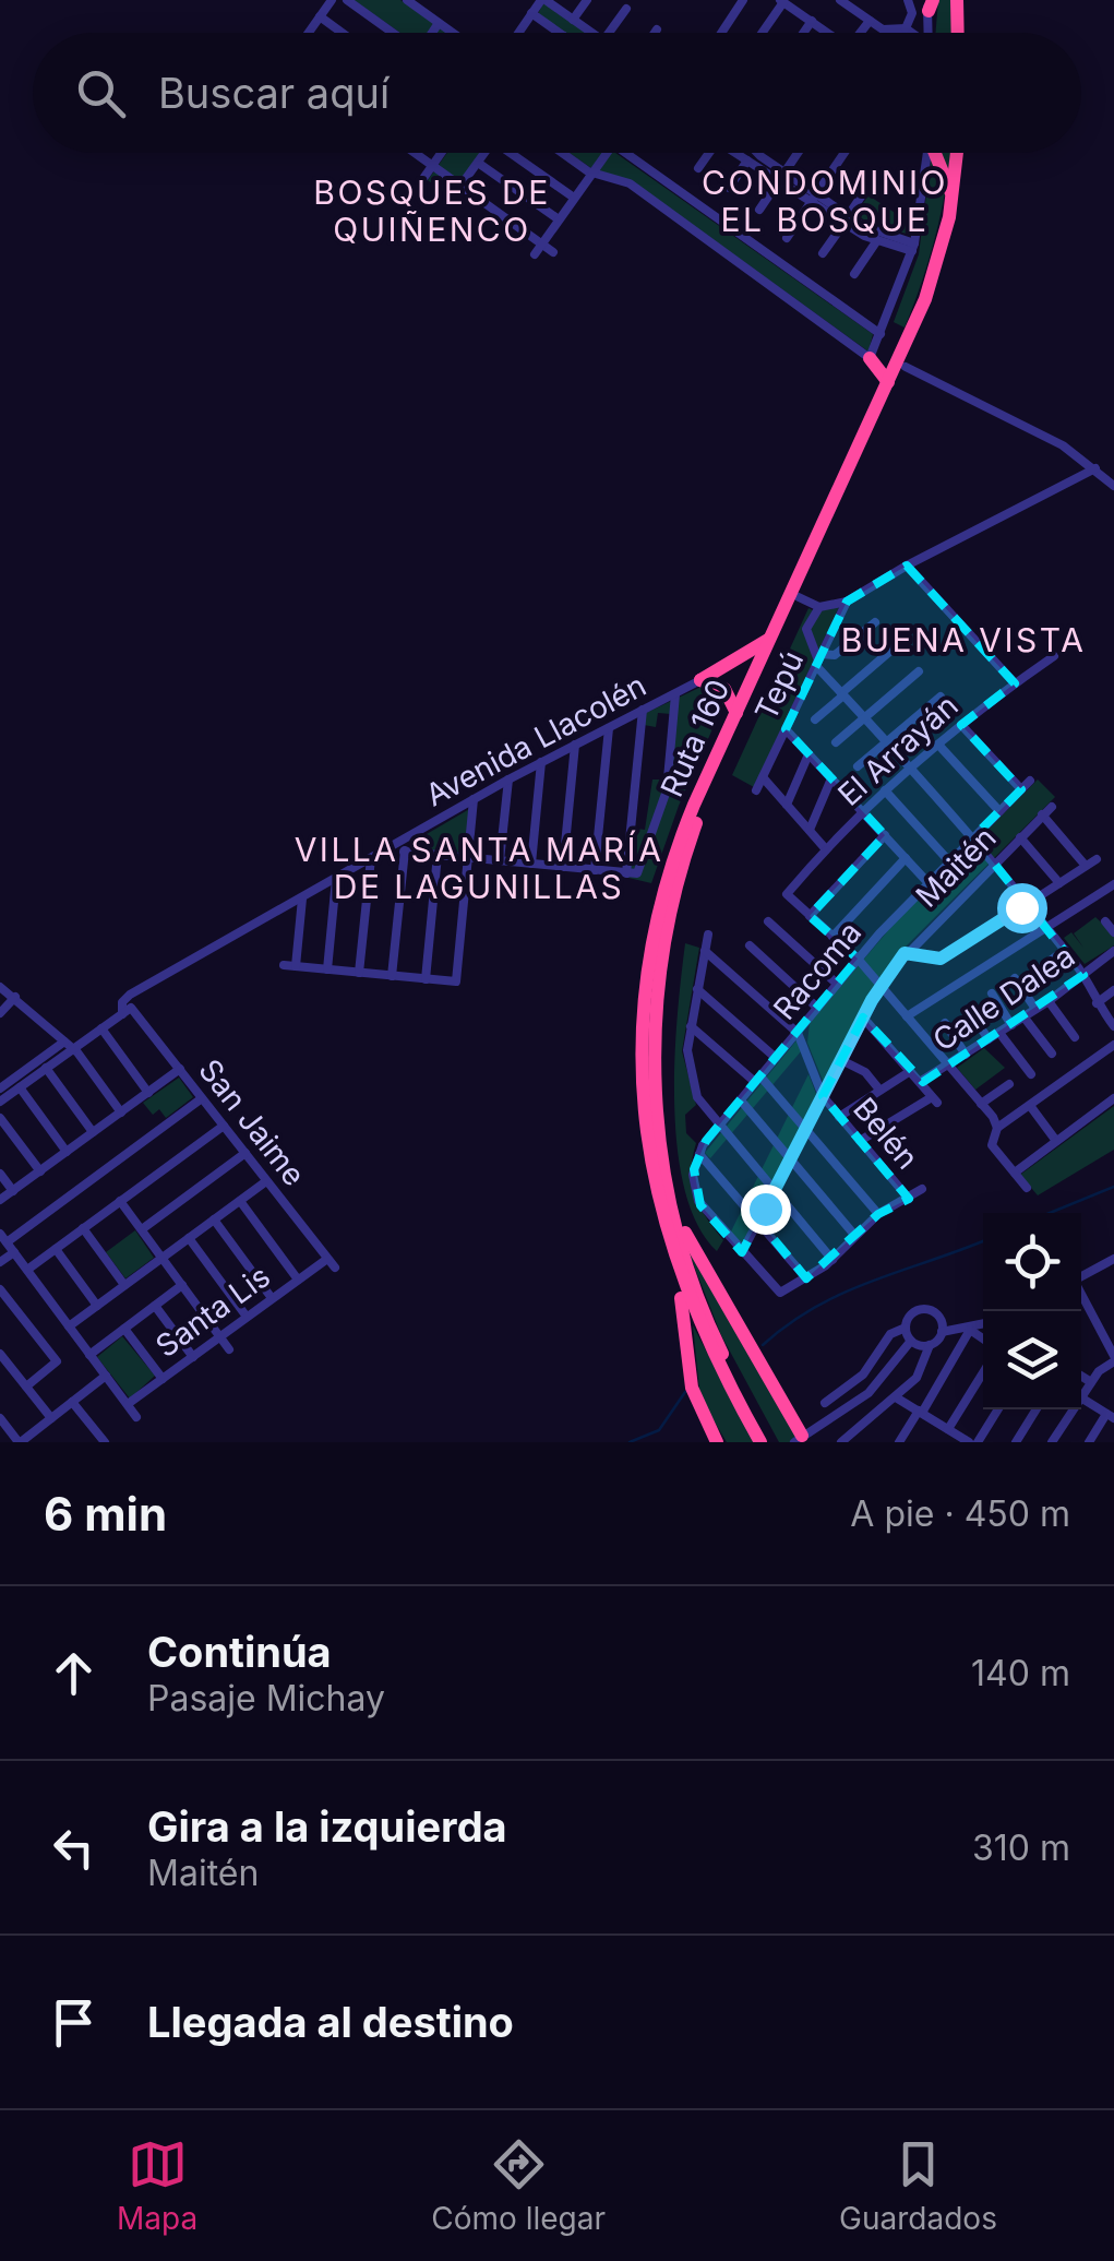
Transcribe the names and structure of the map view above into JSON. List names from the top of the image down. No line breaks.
{"streets":{"highway":["Ruta 160"],"street":["Tepú","Avenida Llacolén","El Arrayán","Maitén","Racoma","Calle Dalea","San Jaime","Belén","Santa Lis"]},"crossings":[["Avenida Llacolén","San Jaime"],["Maitén","Calle Dalea"],["Maitén","Belén"],["Racoma","Belén"],["Calle Dalea","Belén"],["San Jaime","Santa Lis"]],"districts":["CONDOMINIO EL BOSQUE","BOSQUES DE QUIÑENCO","BUENA VISTA","VILLA SANTA MARÍA DE LAGUNILLAS"],"page":{"search":"Buscar aquí","heading":["6 min","A pie · 450 m"],"list":[["Continúa","Pasaje Michay","140 m"],["Gira a la izquierda","Maitén","310 m"],"Llegada al destino"],"nav":["Mapa","Cómo llegar","Guardados"]}}
